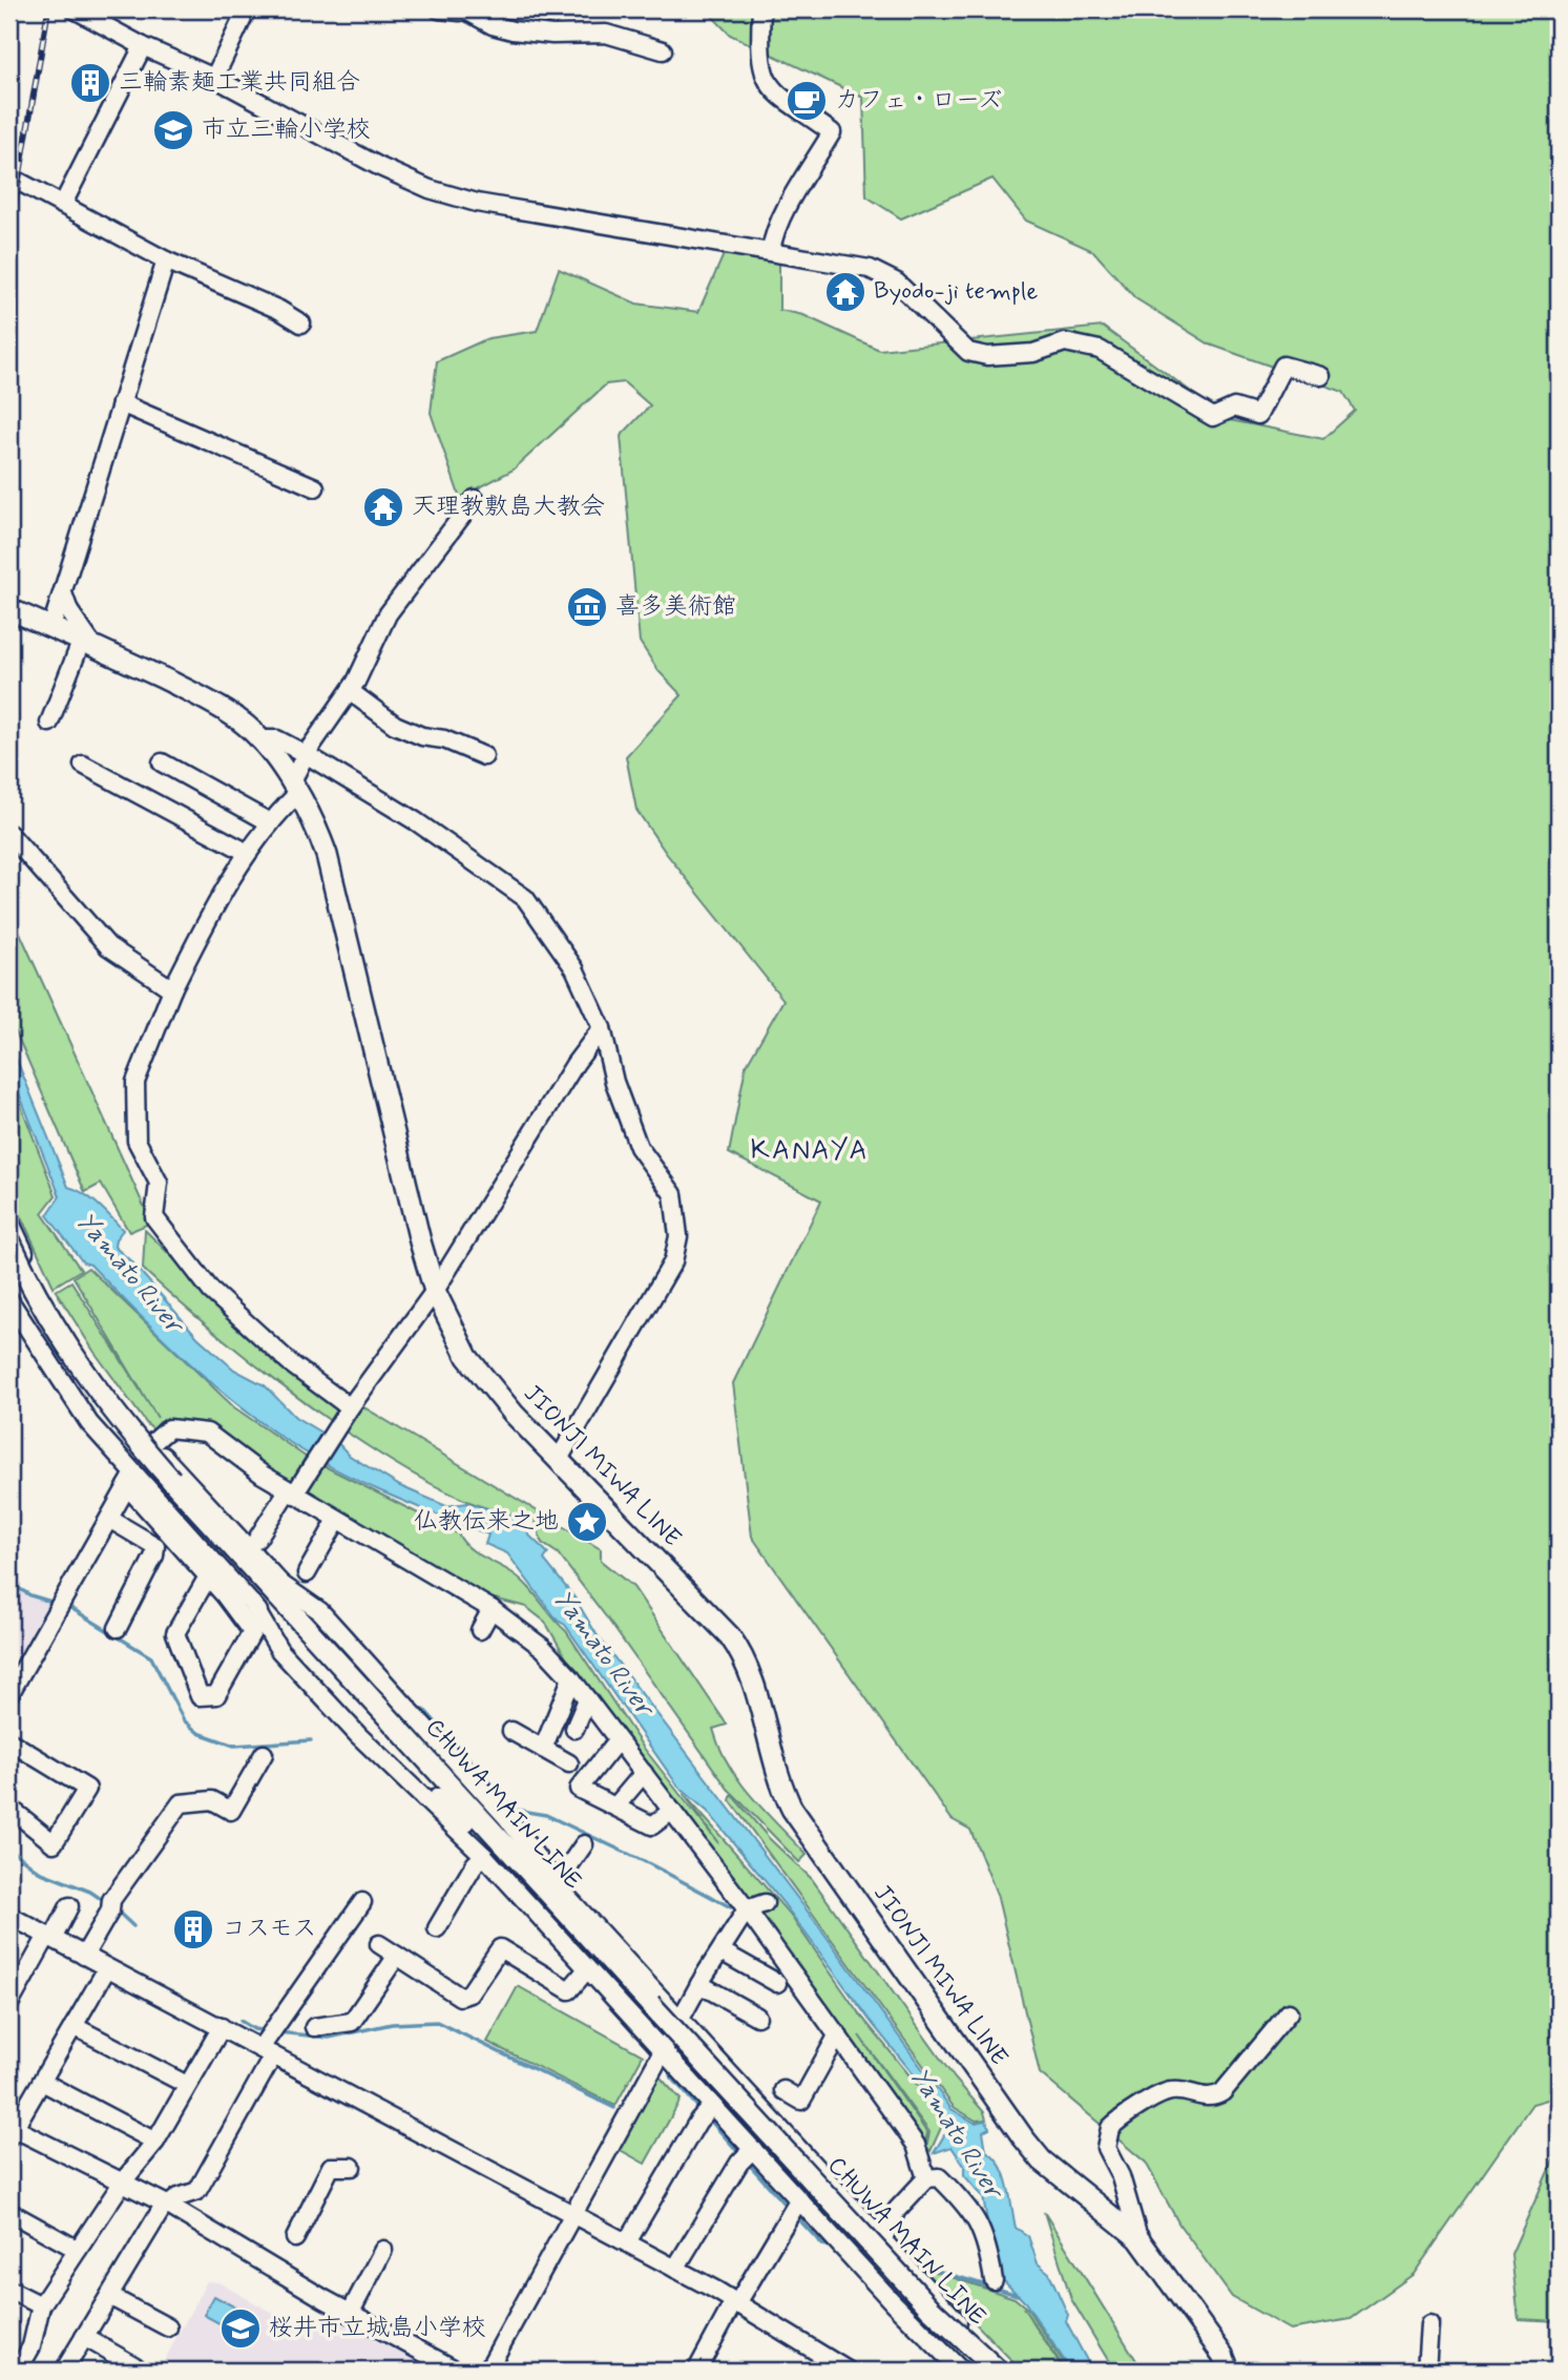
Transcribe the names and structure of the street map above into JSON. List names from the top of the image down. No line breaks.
{"streets":{"main road":["JIONJI MIWA LINE","CHUWA MAIN LINE"]},"districts":["KANAYA"],"water":["Yamato River"],"places":{"building":["三輪素麺工業共同組合","コスモス"],"cafe":["カフェ・ローズ"],"school or university":["市立三輪小学校","桜井市立城島小学校"],"temple":["Byodo-ji temple","天理教敷島大教会"],"museum":["喜多美術館"],"place":["仏教伝来之地"]}}
